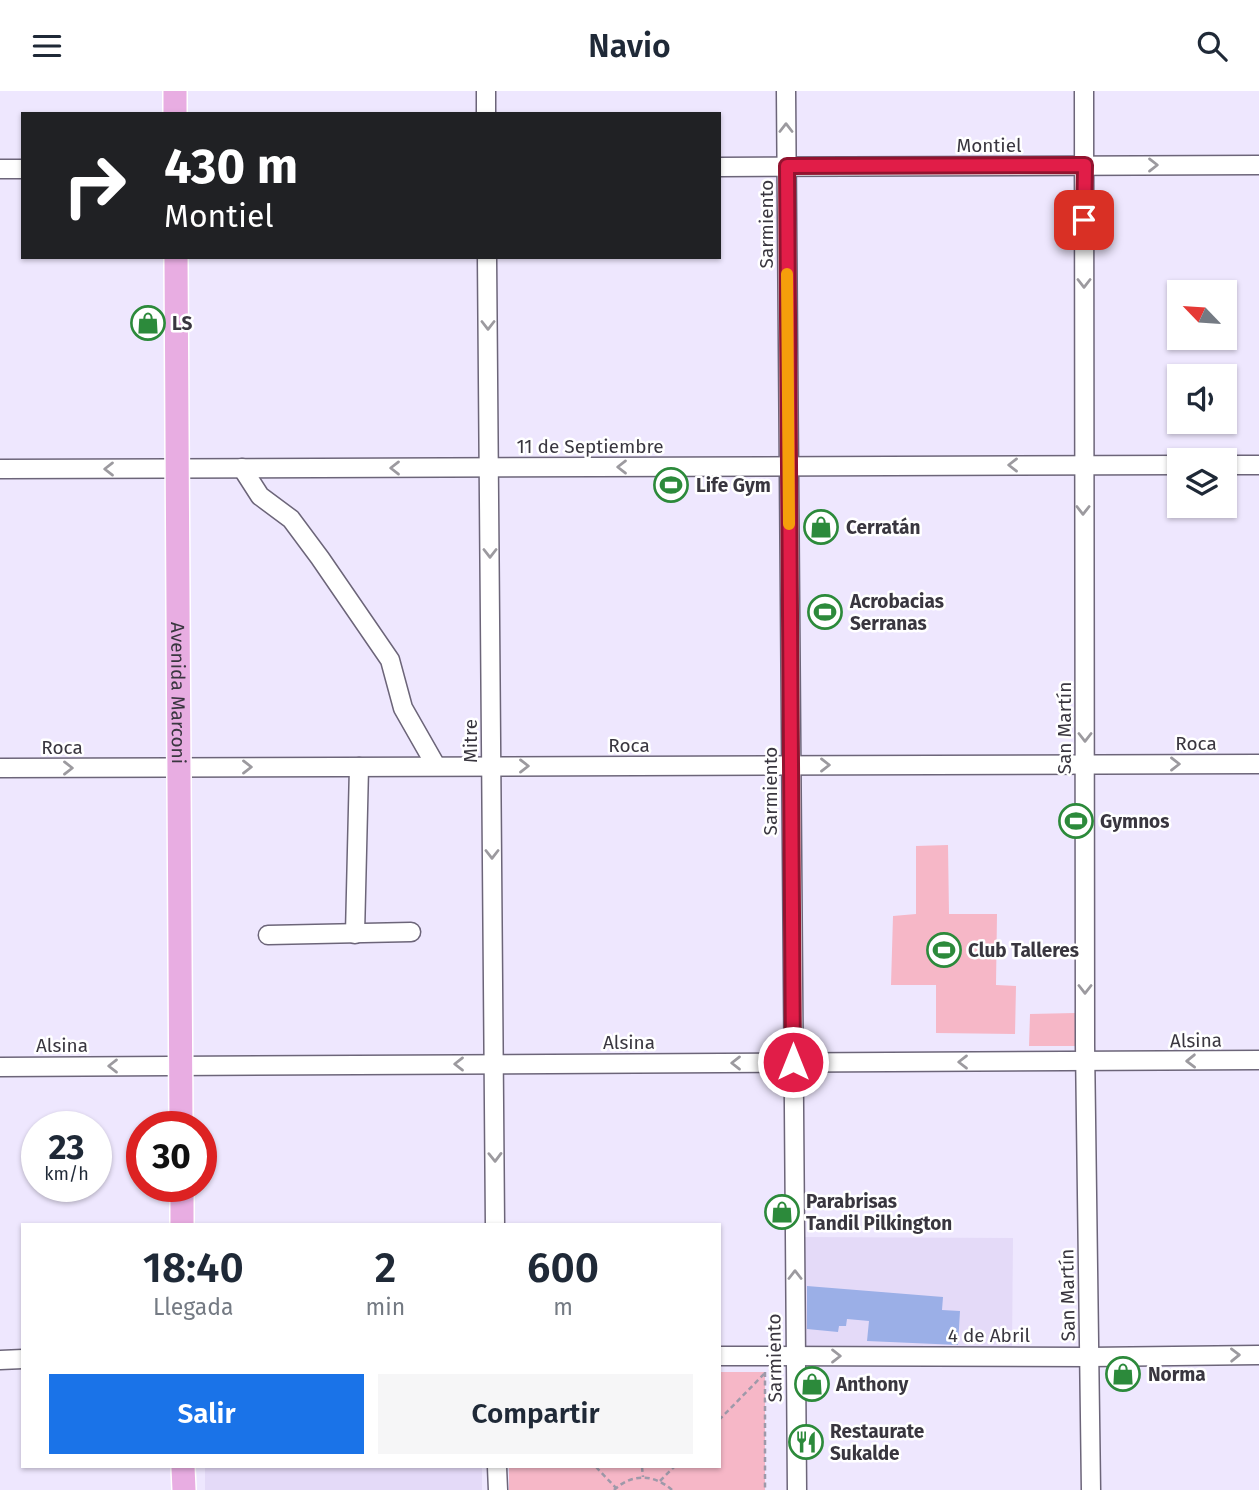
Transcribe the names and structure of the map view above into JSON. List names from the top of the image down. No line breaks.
{"streets":{"main road":["Avenida Marconi"],"street":["Montiel","Sarmiento","11 de Septiembre","San Martín","Mitre","Roca","Alsina","4 de Abril"]},"crossings":[["Montiel","Sarmiento"],["Montiel","San Martín"],["Sarmiento","11 de Septiembre"],["Sarmiento","Roca"],["Sarmiento","Alsina"],["Sarmiento","4 de Abril"],["11 de Septiembre","Avenida Marconi"],["11 de Septiembre","San Martín"],["11 de Septiembre","Mitre"],["Avenida Marconi","Roca"],["Avenida Marconi","Alsina"],["San Martín","Roca"],["San Martín","Alsina"],["San Martín","4 de Abril"],["Mitre","Roca"],["Mitre","Alsina"]],"one_way":["11 de Septiembre","San Martín","Mitre","Roca","Alsina","4 de Abril"],"places":{"shop":["LS","Cerratán","Parabrisas Tandil Pilkington","Norma","Anthony"],"sports":["Life Gym","Acrobacias Serranas","Gymnos","Club Talleres"],"restaurant":["Restaurate Sukalde"]},"north":"top left","page":{"header":"Navio","turn":["430 m","Montiel"],"speed":"23 km/h","limit":"30","eta":["18:40","Llegada","2","min","600","m"],"buttons":["Salir","Compartir"]}}
